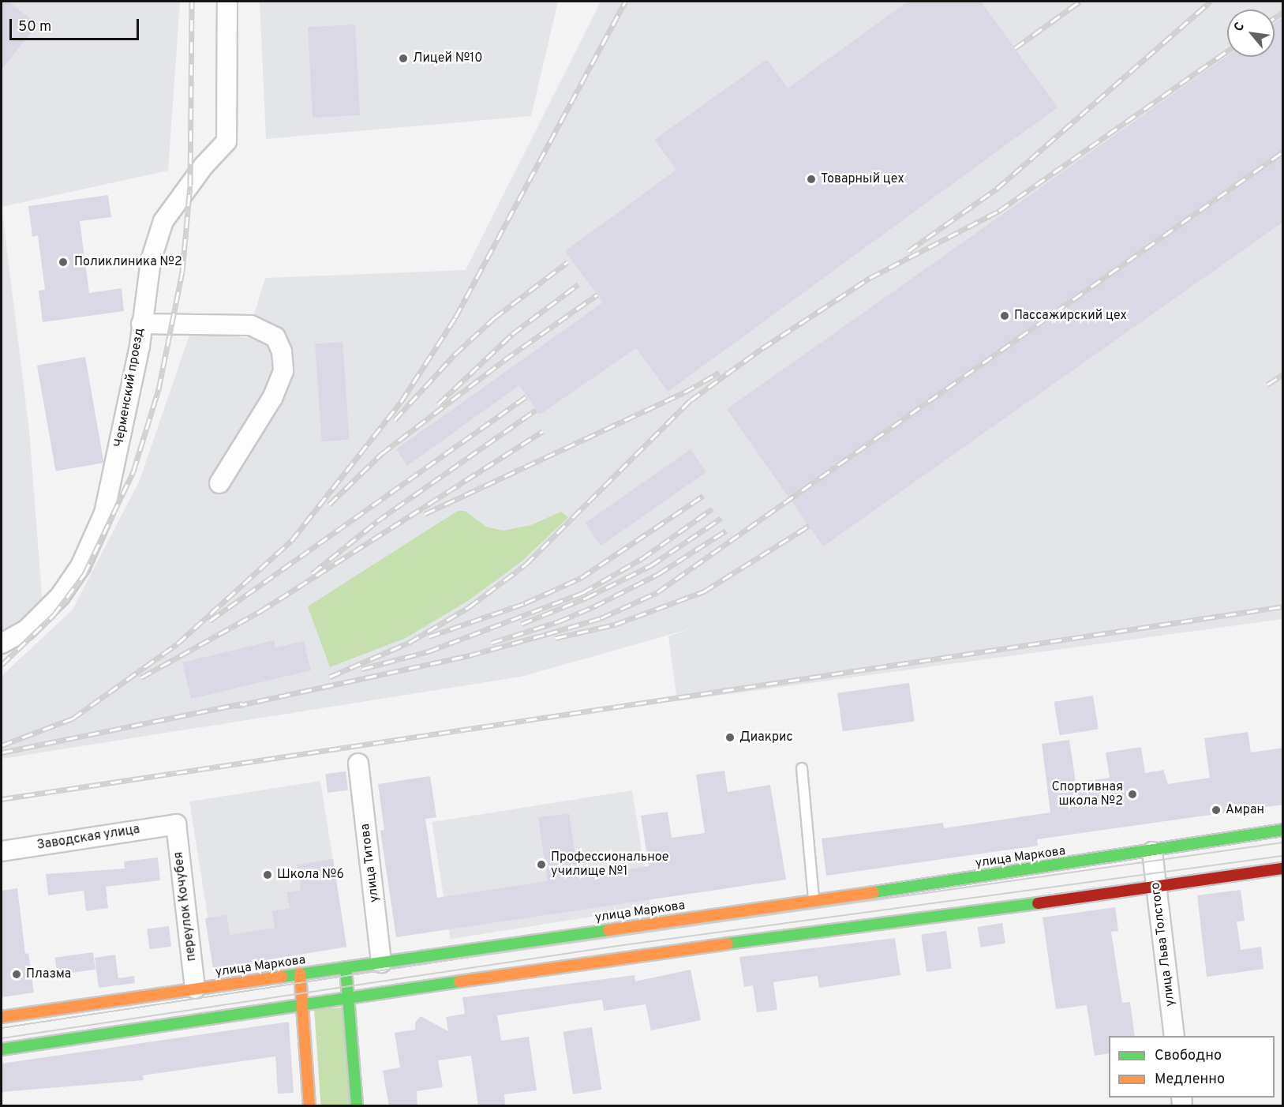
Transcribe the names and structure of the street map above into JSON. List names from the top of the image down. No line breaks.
{"streets":{"main road":["улица Маркова"],"street":["Черменский проезд","Заводская улица","улица Титова","переулок Кочубея","улица Льва Толстого"]},"crossings":[["Заводская улица","переулок Кочубея"],["улица Маркова","улица Титова"],["улица Маркова","переулок Кочубея"],["улица Маркова","улица Льва Толстого"]],"places":["Лицей №10","Товарный цех","Поликлиника №2","Пассажирский цех","Диакрис","Спортивная школа №2","Амран","Профессиональное училище №1","Школа №6","Плазма"],"legend":["Свободно","Медленно"],"scale_bar":"50 m","north":"top left"}
